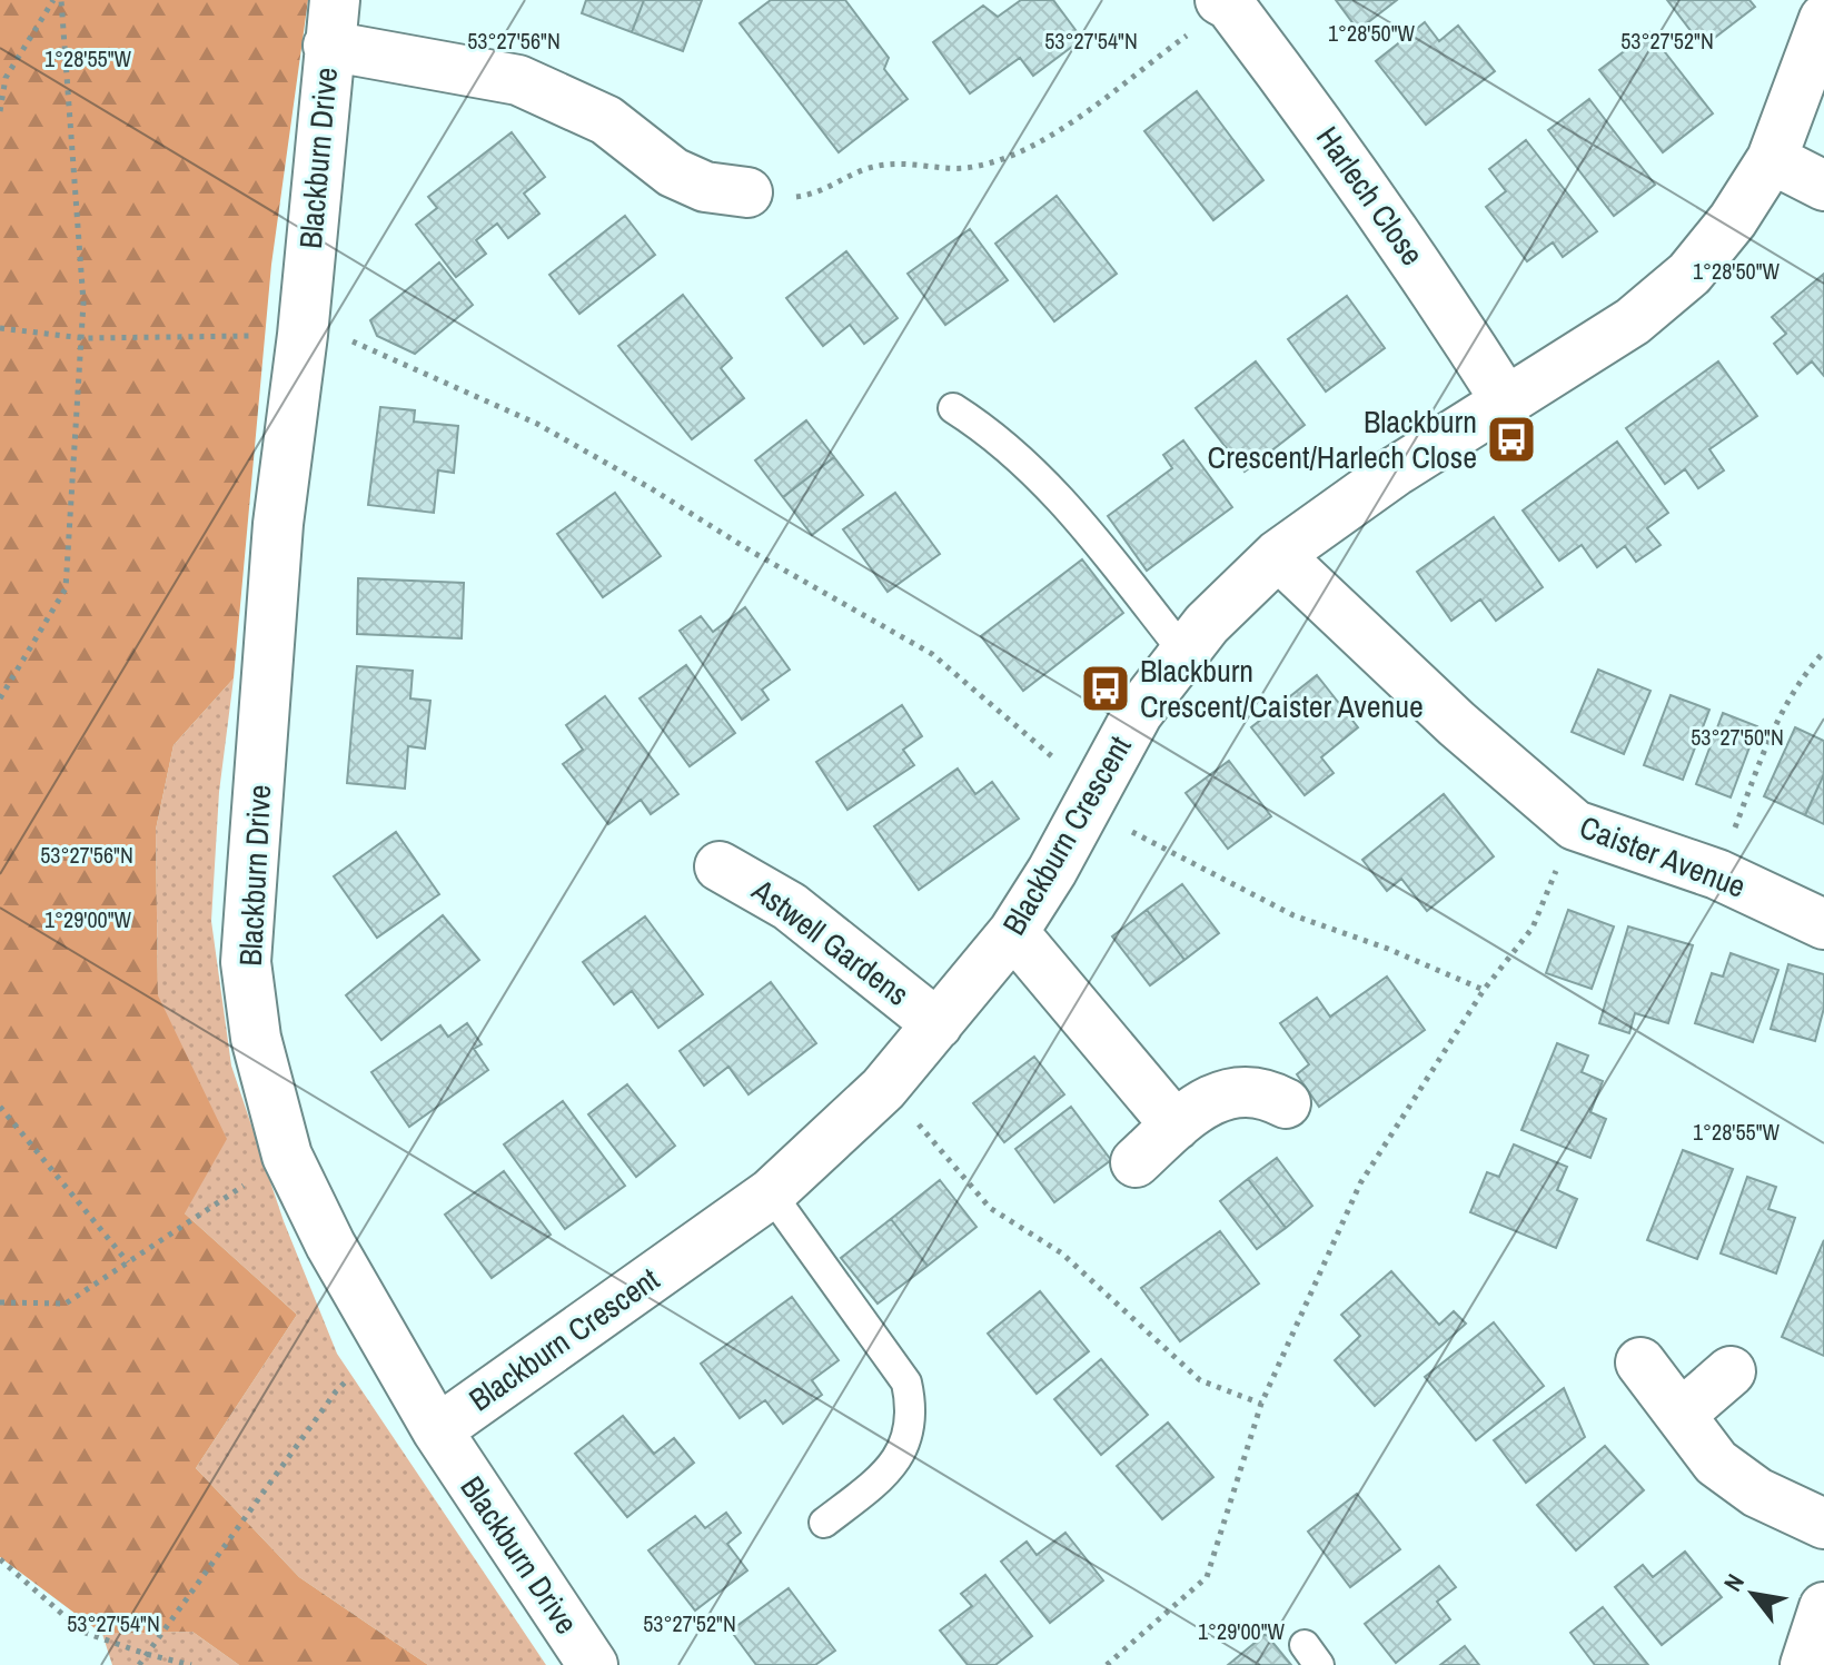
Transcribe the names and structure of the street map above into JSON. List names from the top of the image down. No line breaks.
{"streets":{"street":["Blackburn Drive","Harlech Close","Blackburn Crescent","Caister Avenue","Astwell Gardens"]},"crossings":[["Blackburn Drive","Blackburn Crescent"],["Harlech Close","Blackburn Crescent"],["Blackburn Crescent","Caister Avenue"],["Blackburn Crescent","Astwell Gardens"]],"places":{"bus stop":["Blackburn Crescent/Harlech Close","Blackburn Crescent/Caister Avenue"]},"north":"top left","coordinates":["1°28'50\"W","53°27'56\"N","53°27'54\"N","53°27'52\"N","1°28'55\"W","53°27'50\"N","1°29'00\"W"]}
